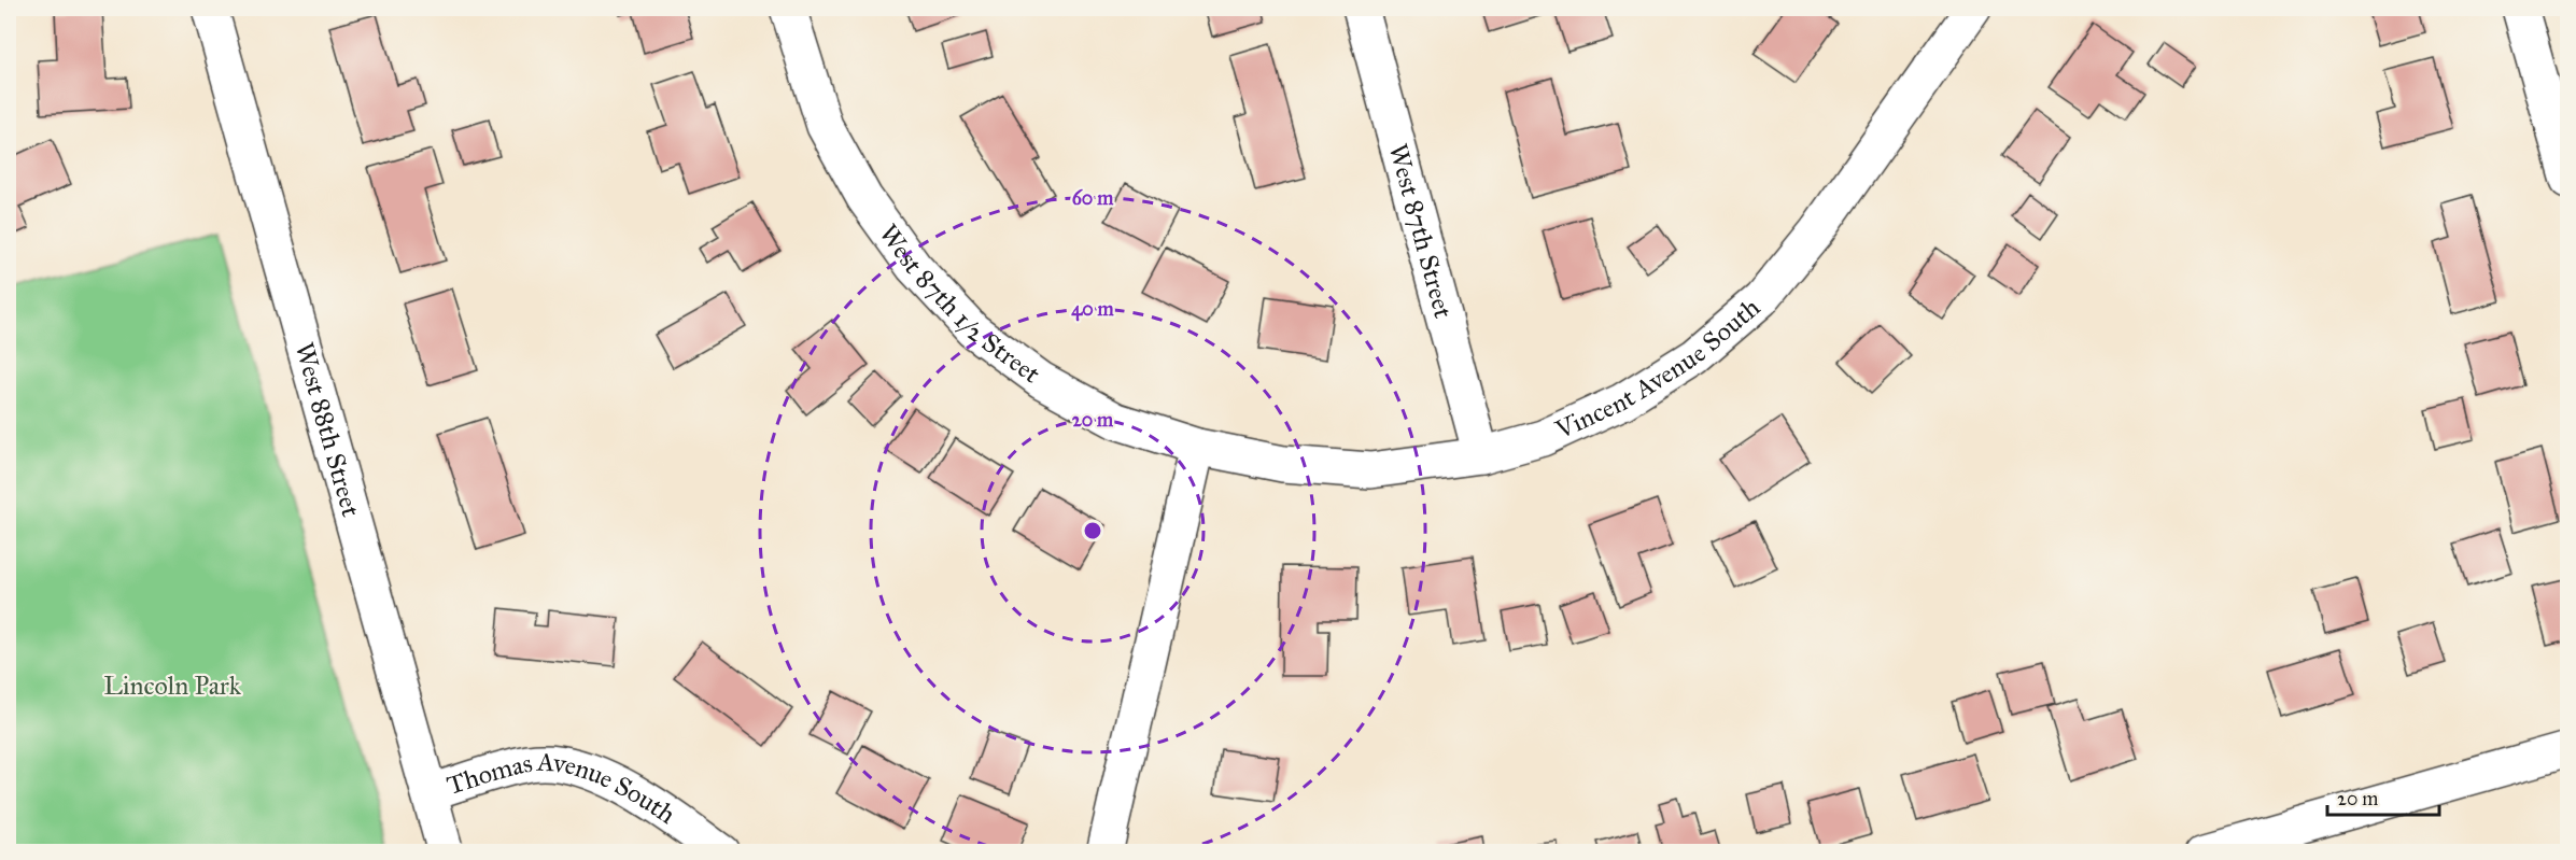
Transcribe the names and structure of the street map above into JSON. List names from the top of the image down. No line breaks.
{"streets":{"street":["West 87th Street","West 87th 1/2 Street","Vincent Avenue South","West 88th Street","Thomas Avenue South"]},"crossings":[["West 87th Street","Vincent Avenue South"],["West 87th 1/2 Street","Vincent Avenue South"],["West 88th Street","Thomas Avenue South"]],"parks":["Lincoln Park"],"scale_bar":"20 m","rings":["60 m","40 m","20 m"]}
